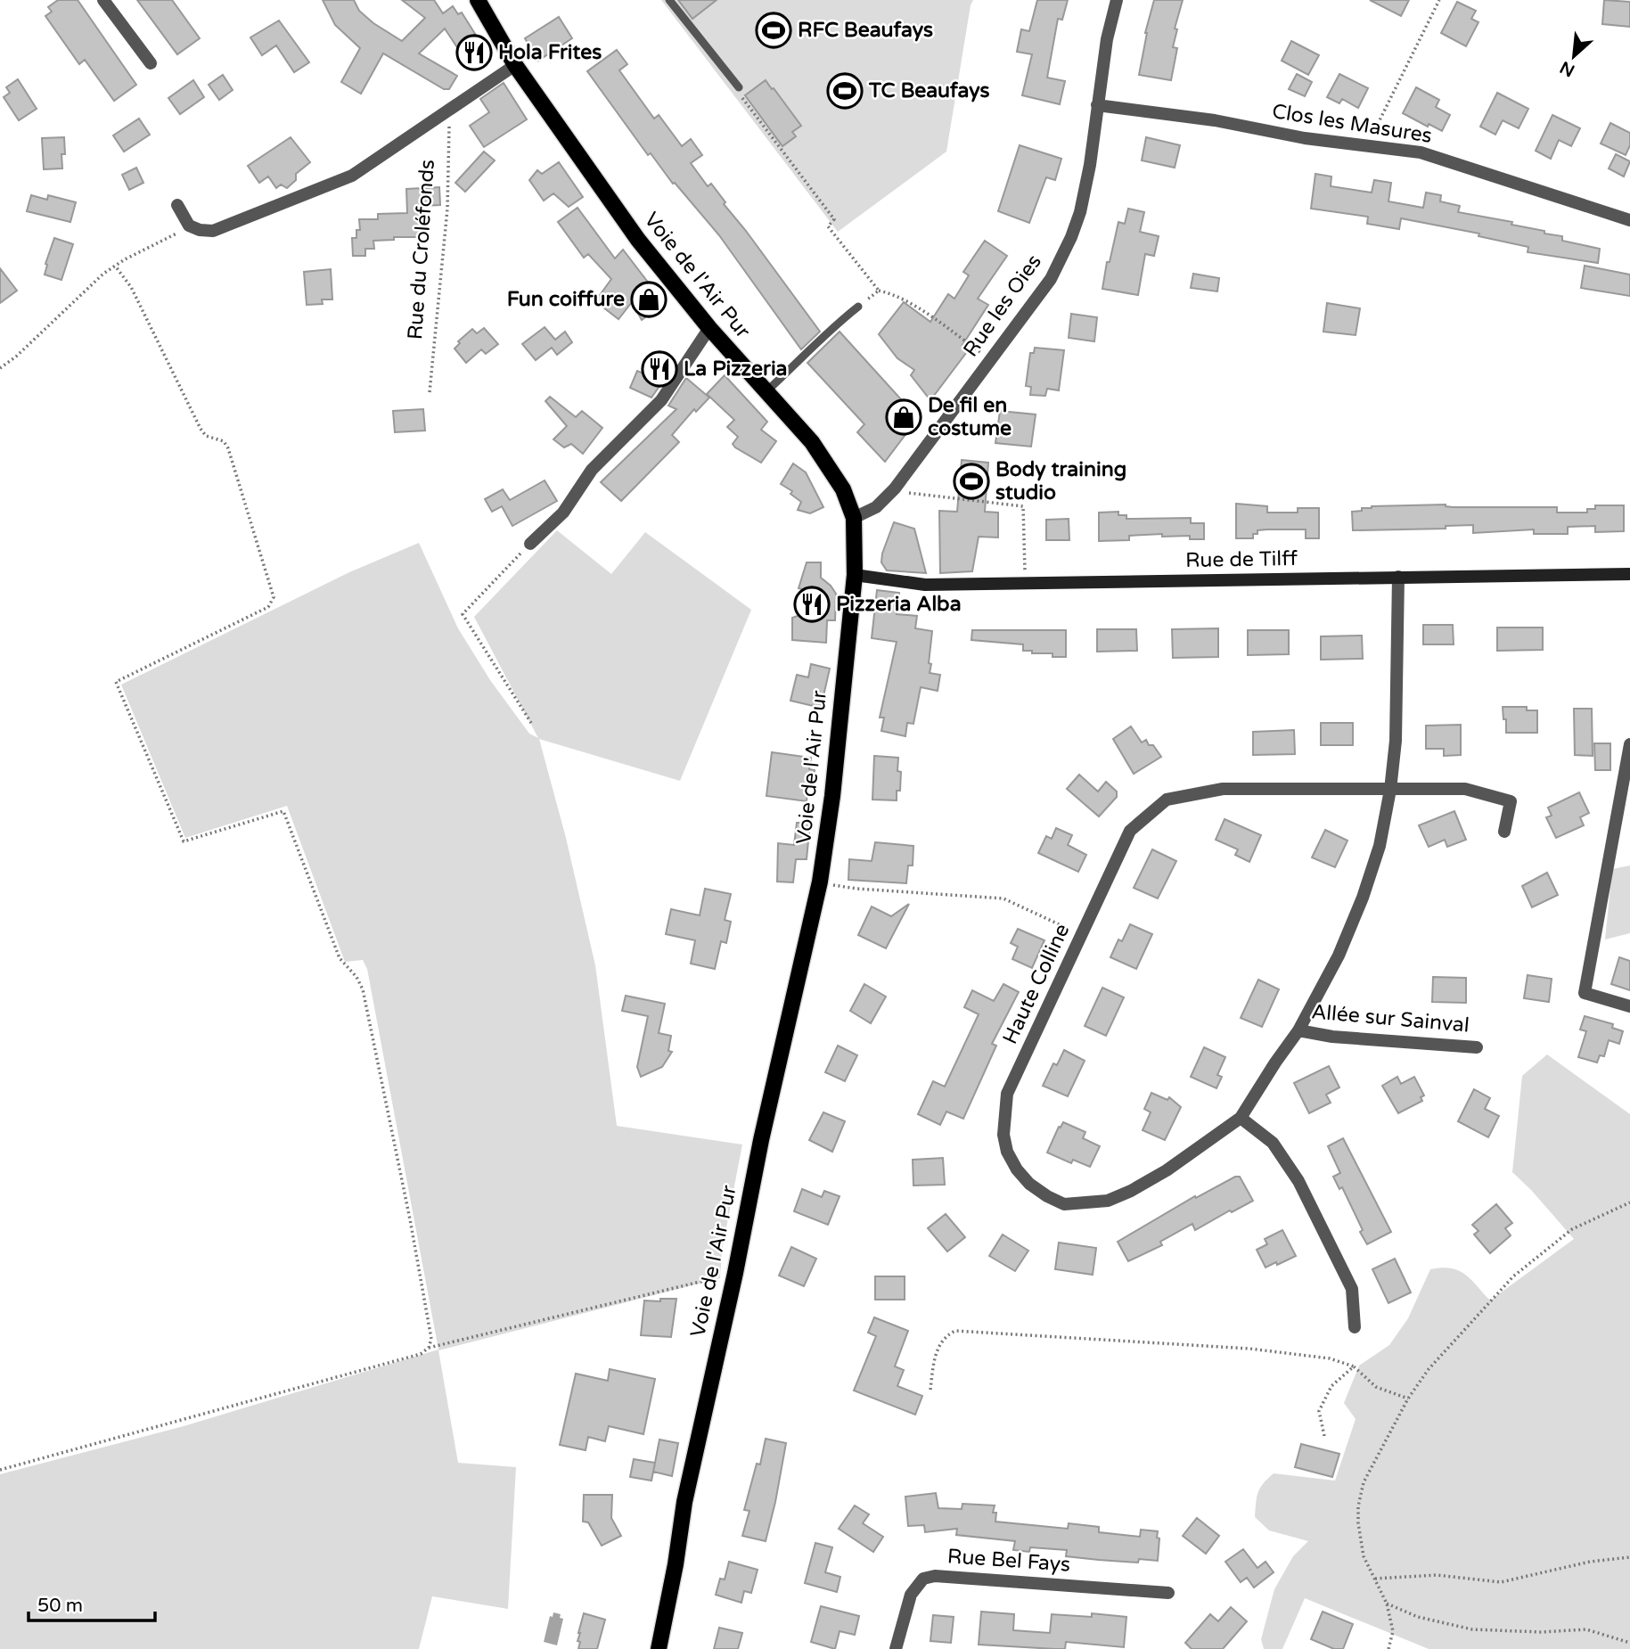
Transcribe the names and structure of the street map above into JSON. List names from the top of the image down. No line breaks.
{"streets":{"main road":["Voie de l'Air Pur","Rue de Tilff"],"street":["Clos les Masures","Rue du Croléfonds","Rue les Oies","Haute Colline","Allée sur Sainval","Rue Bel Fays"]},"crossings":[["Clos les Masures","Rue les Oies"],["Rue du Croléfonds","Voie de l'Air Pur"],["Voie de l'Air Pur","Rue les Oies"],["Voie de l'Air Pur","Rue de Tilff"],["Rue de Tilff","Allée sur Sainval"],["Haute Colline","Allée sur Sainval"]],"places":{"sports":["RFC Beaufays","TC Beaufays","Body training studio"],"restaurant":["Hola Frites","La Pizzeria","Pizzeria Alba"],"shop":["Fun coiffure","De fil en costume"]},"scale_bar":"50 m","north":"bottom left"}
